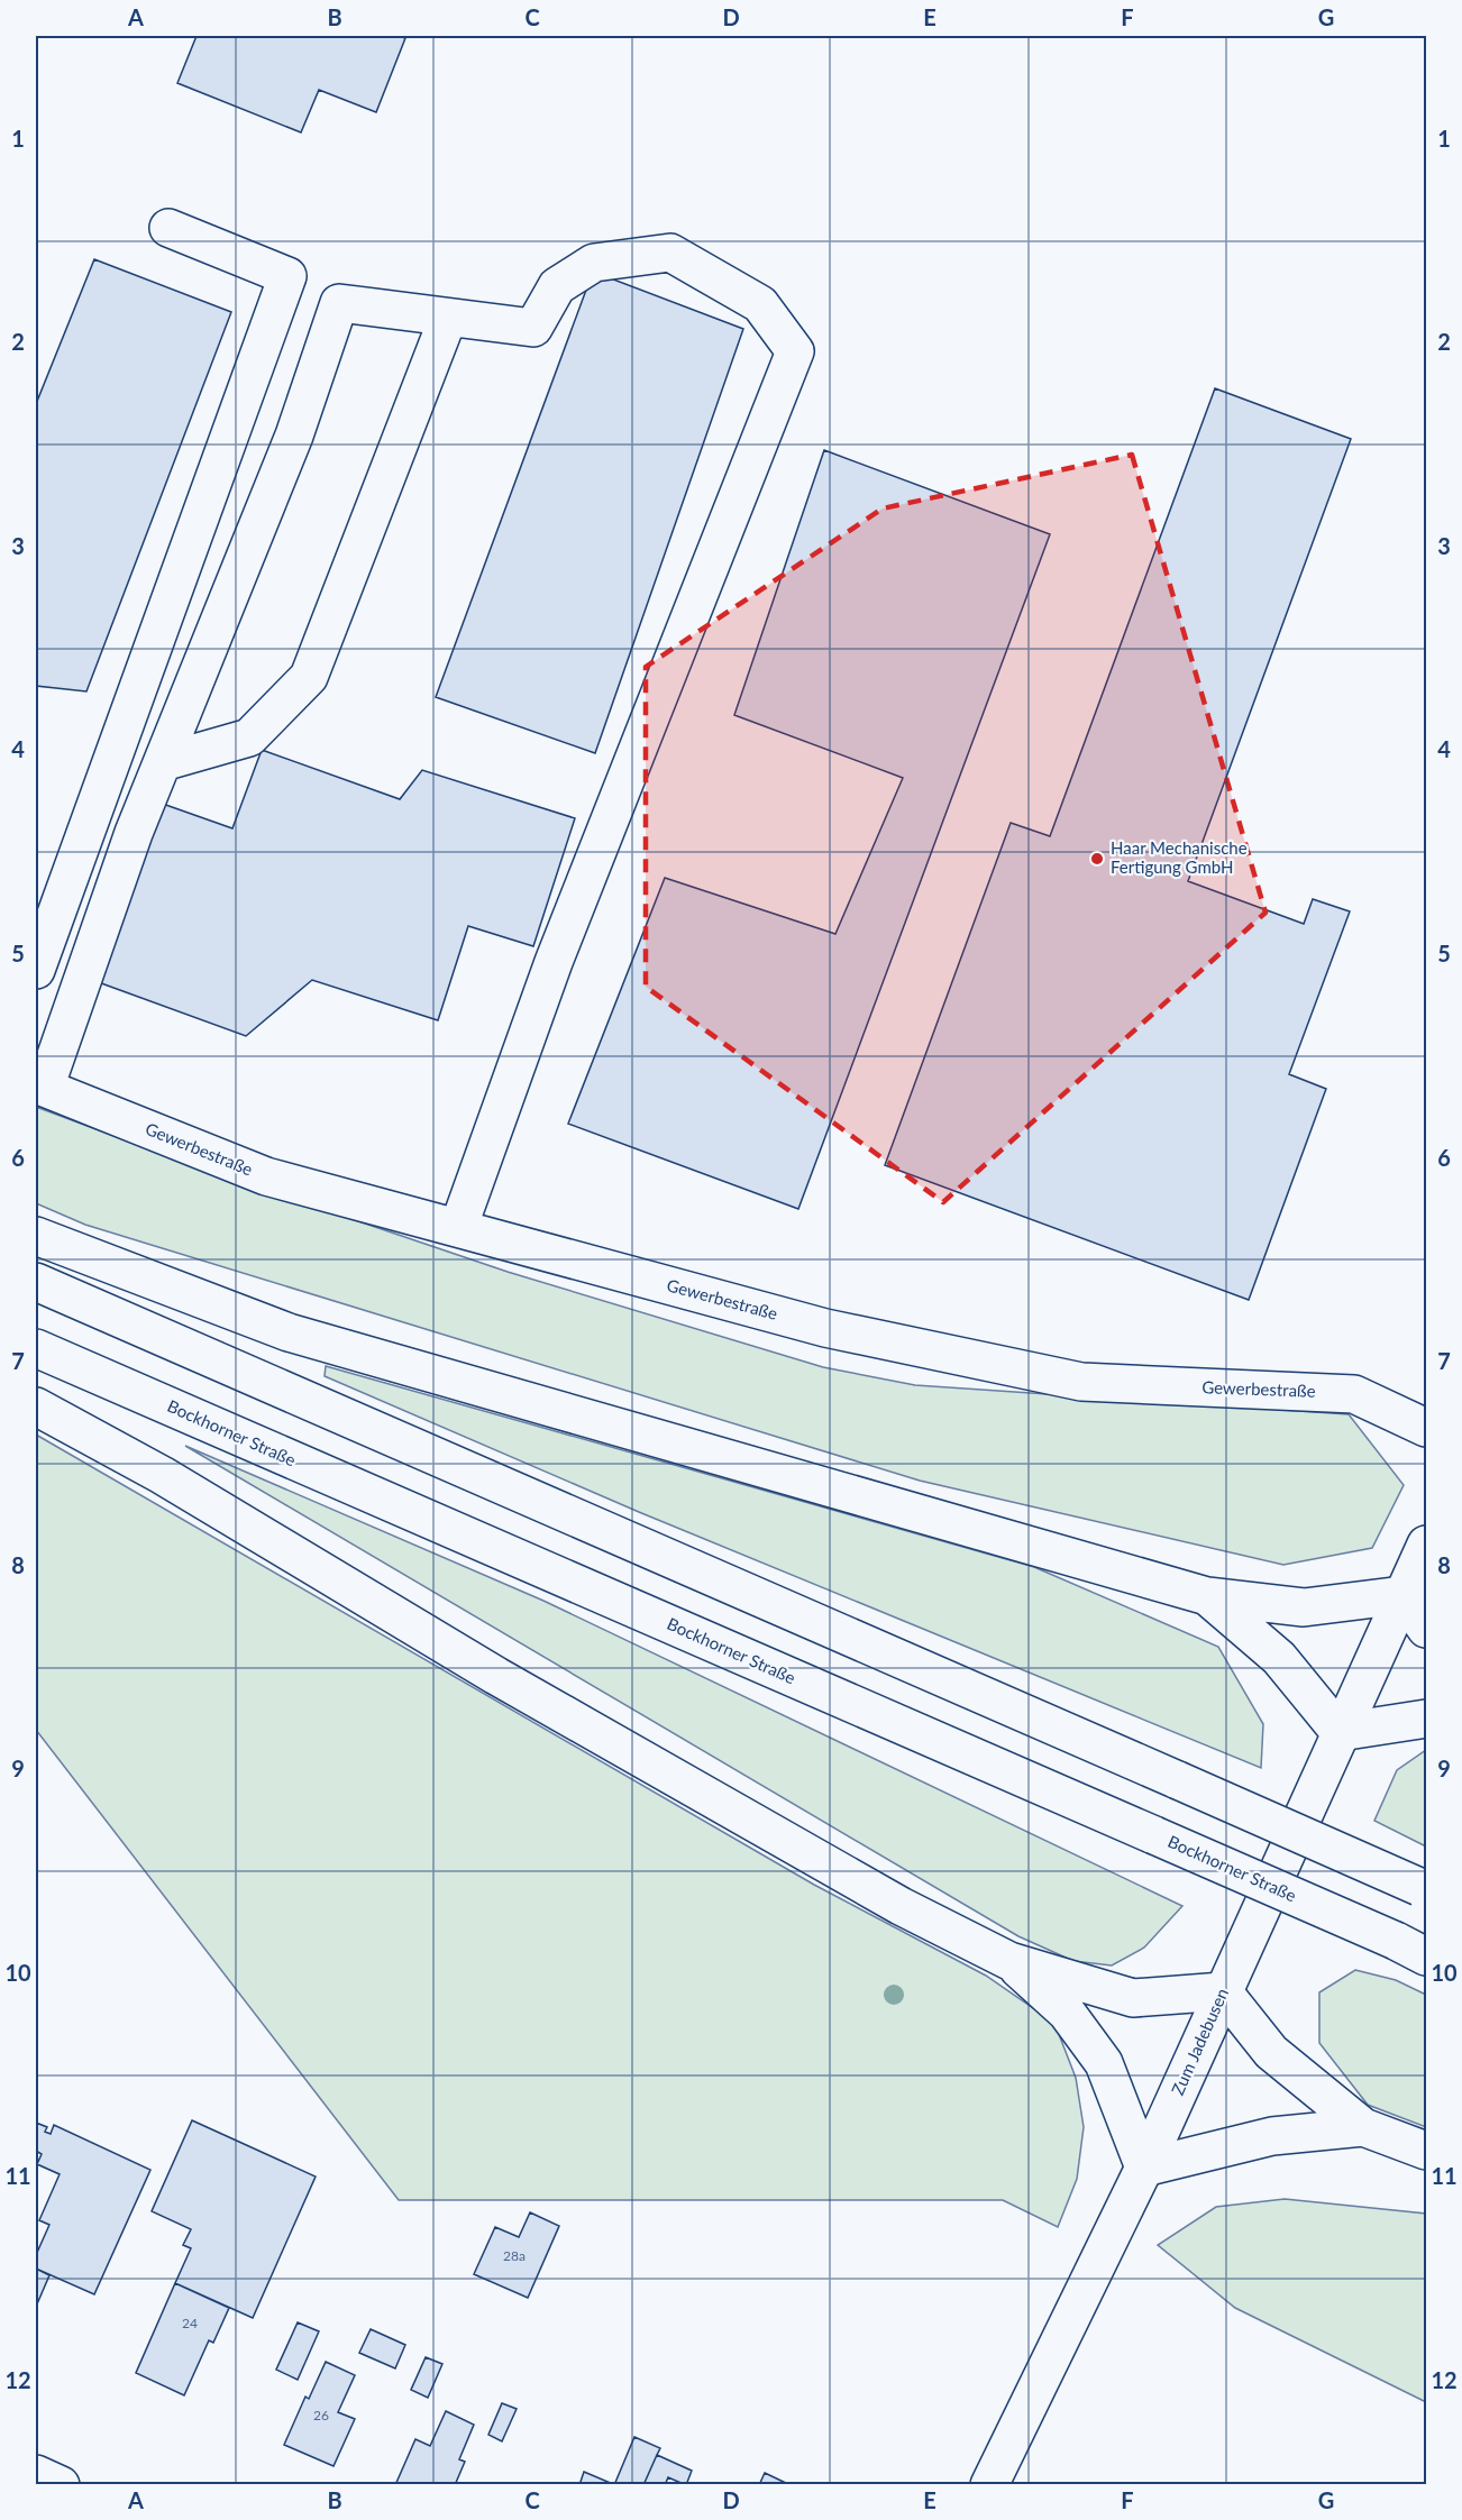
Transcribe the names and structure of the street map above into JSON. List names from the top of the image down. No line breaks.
{"streets":{"main road":["Gewerbestraße","Bockhorner Straße","Zum Jadebusen"]},"places":["Haar Mechanische Fertigung GmbH"],"house_numbers":["28a","24","26"],"grid":{"columns":["A","B","C","D","E","F","G"],"rows":["1","2","3","4","5","6","7","8","9","10","11","12"]}}
